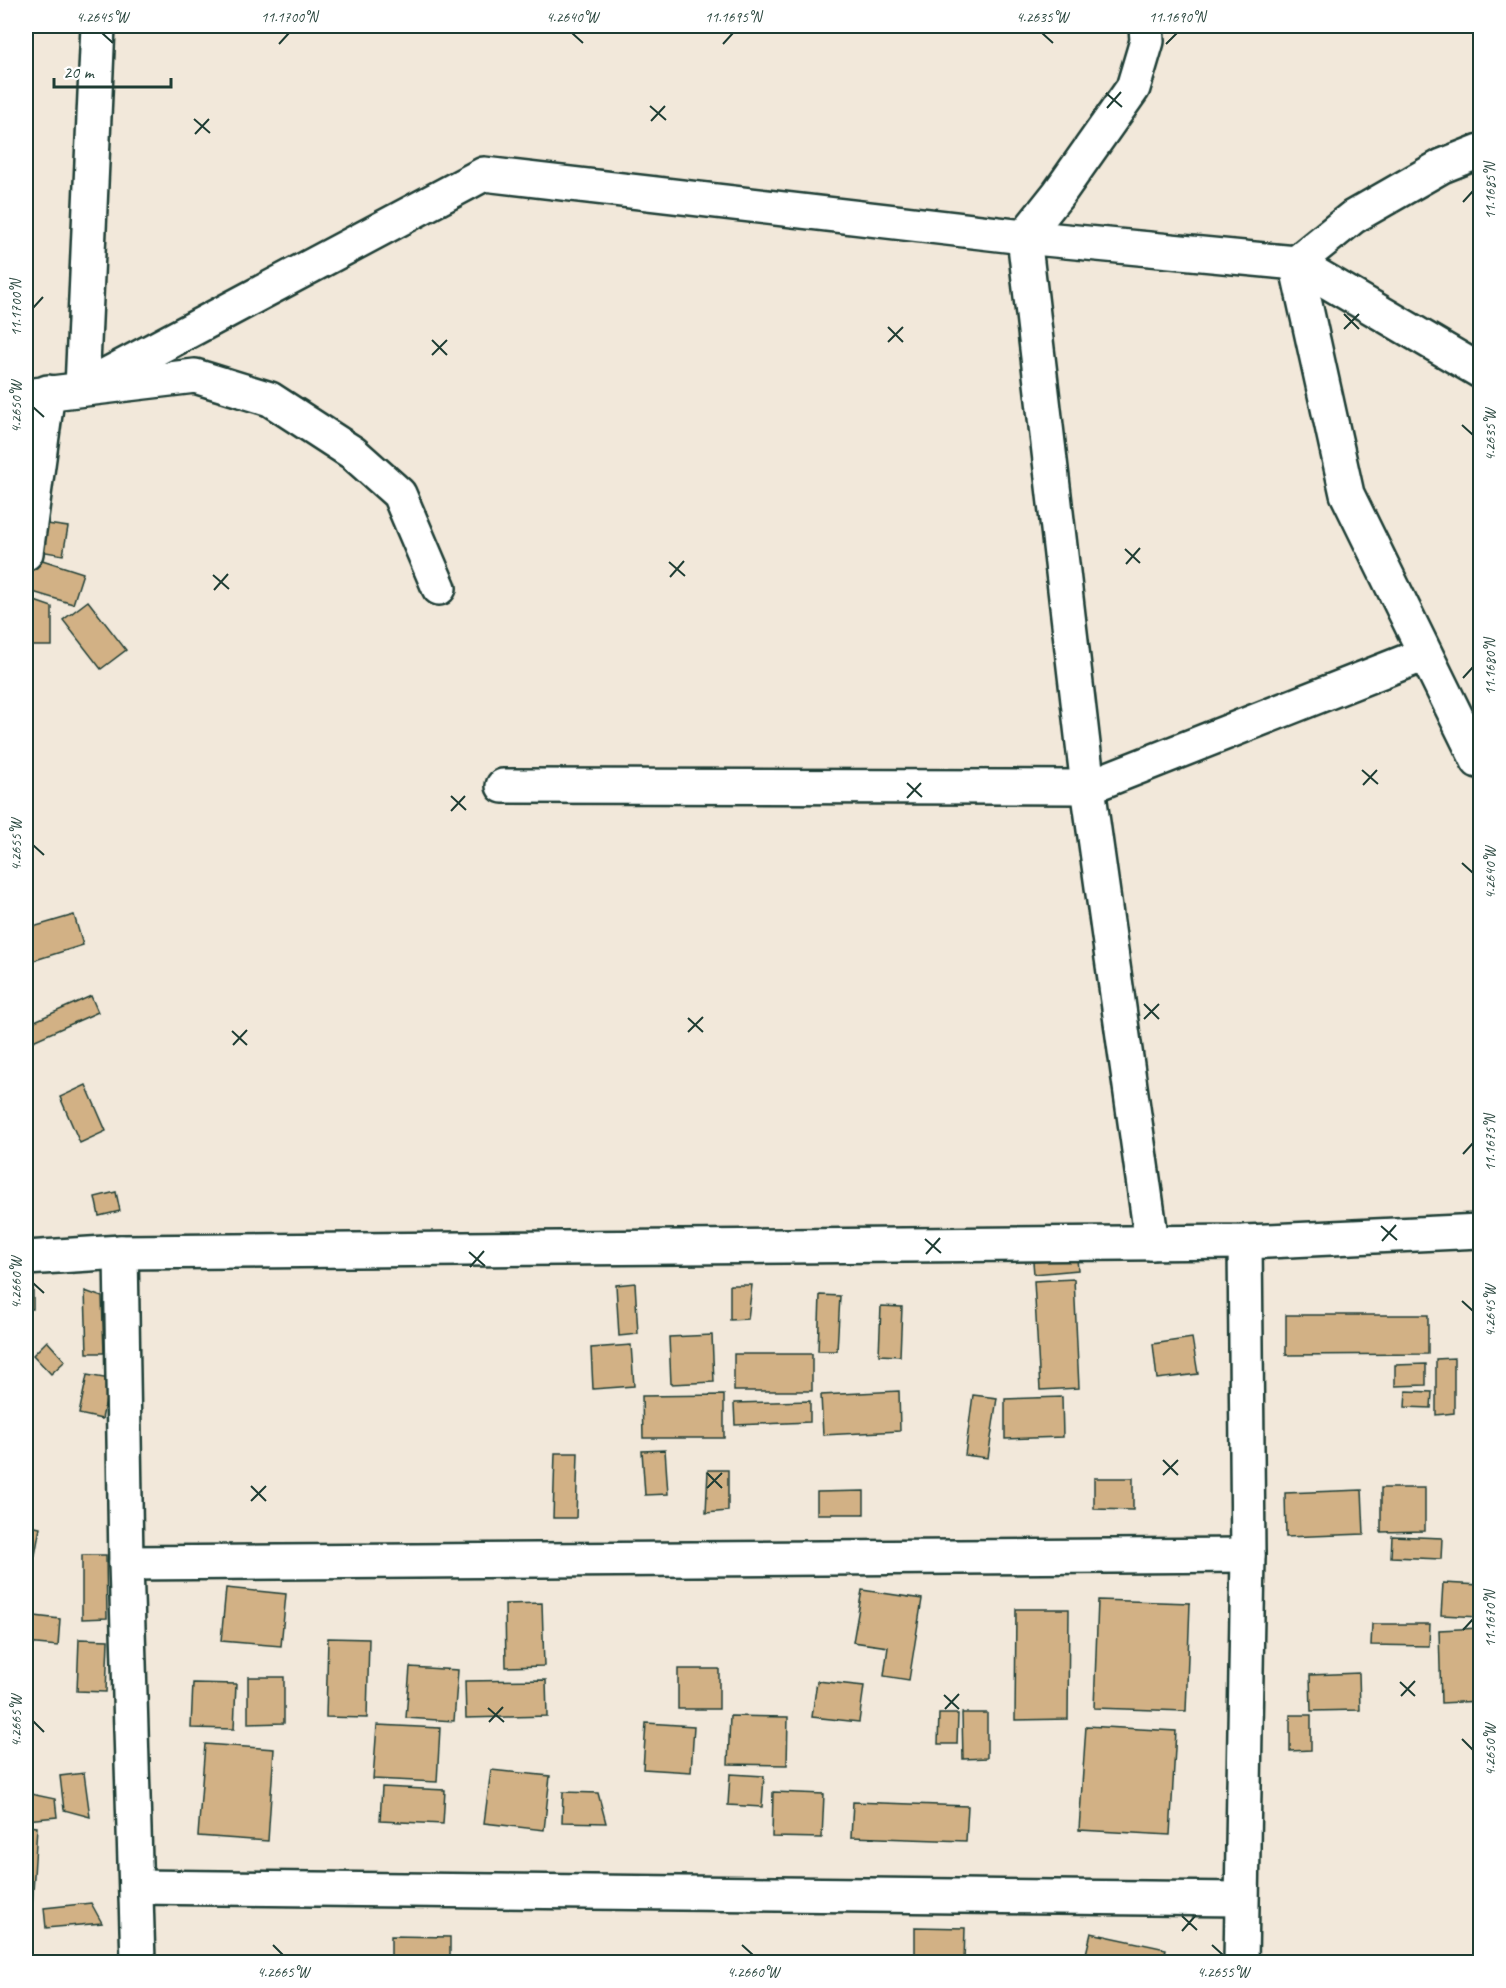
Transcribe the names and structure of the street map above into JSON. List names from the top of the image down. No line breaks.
{"scale_bar":"20 m","coordinates":["4.2645°W","11.1700°N","4.2640°W","11.1695°N","4.2635°W","11.1690°N","11.1685°N","4.2650°W","11.1680°N","4.2655°W","11.1675°N","4.2660°W","11.1670°N","4.2665°W"]}
